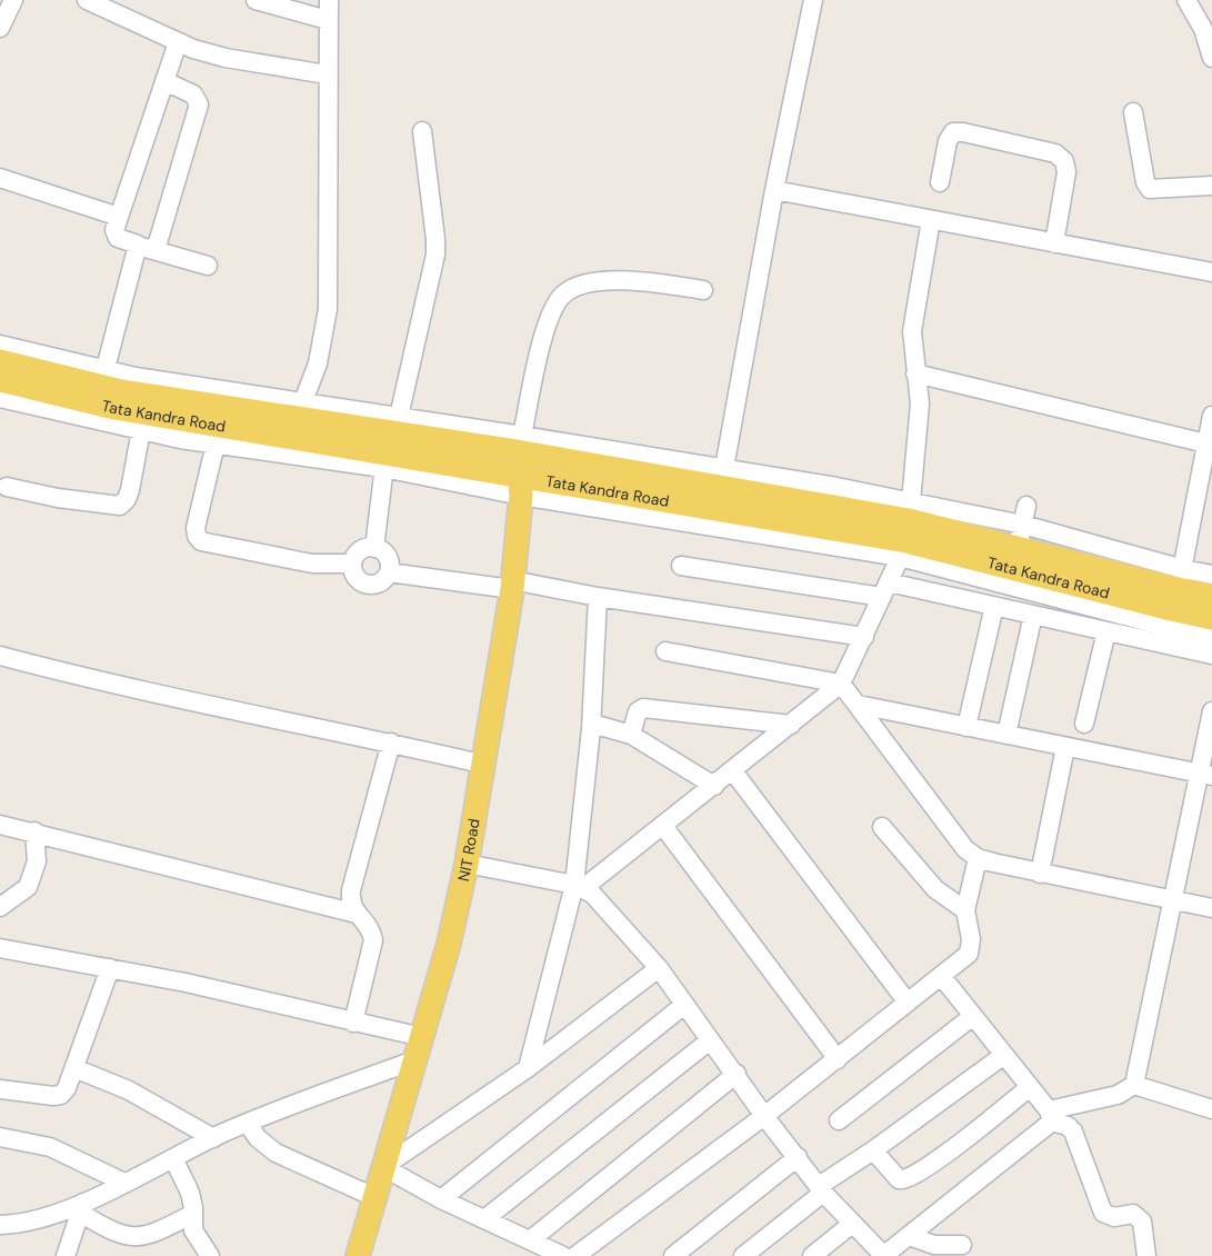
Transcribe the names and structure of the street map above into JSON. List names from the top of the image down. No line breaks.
{"streets":{"main road":["Tata Kandra Road","NIT Road"]},"crossings":[["Tata Kandra Road","NIT Road"]]}
